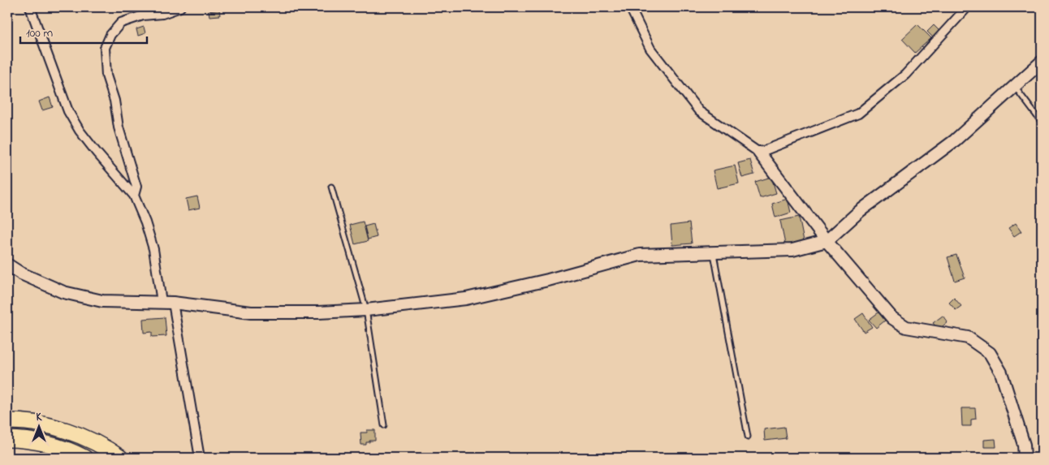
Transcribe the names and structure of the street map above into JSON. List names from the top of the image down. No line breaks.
{"scale_bar":"100 m","north":"top"}
